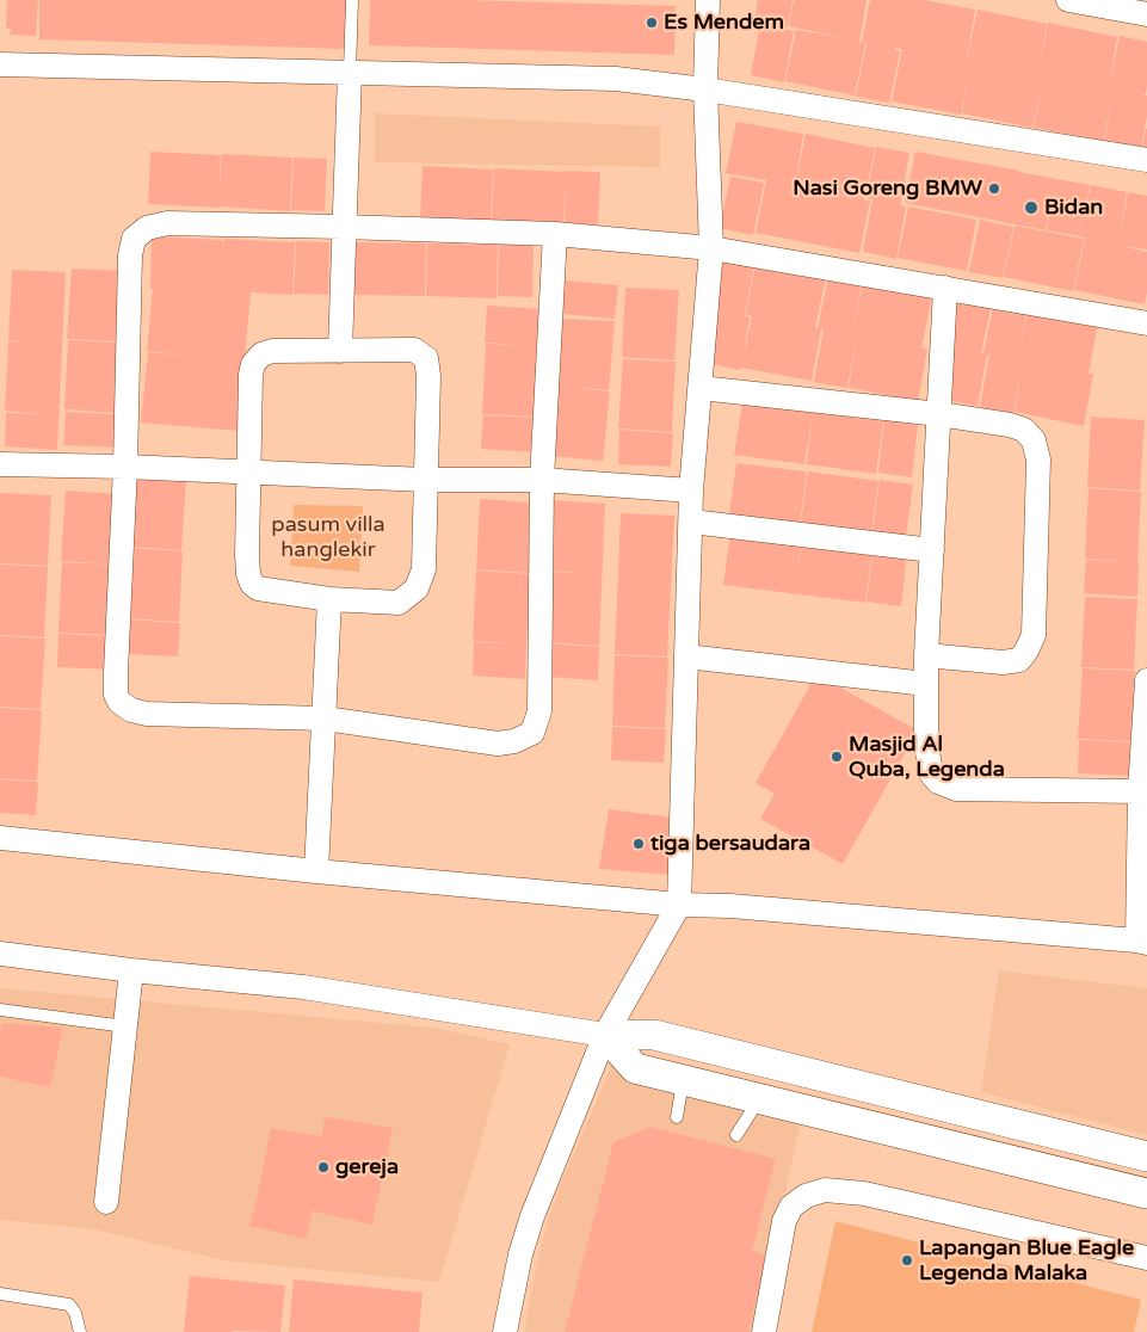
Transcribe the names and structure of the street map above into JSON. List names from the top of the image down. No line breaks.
{"parks":["pasum villa hanglekir"],"places":["Es Mendem","Nasi Goreng BMW","Bidan","Masjid Al Quba, Legenda","tiga bersaudara","gereja","Lapangan Blue Eagle Legenda Malaka"]}
